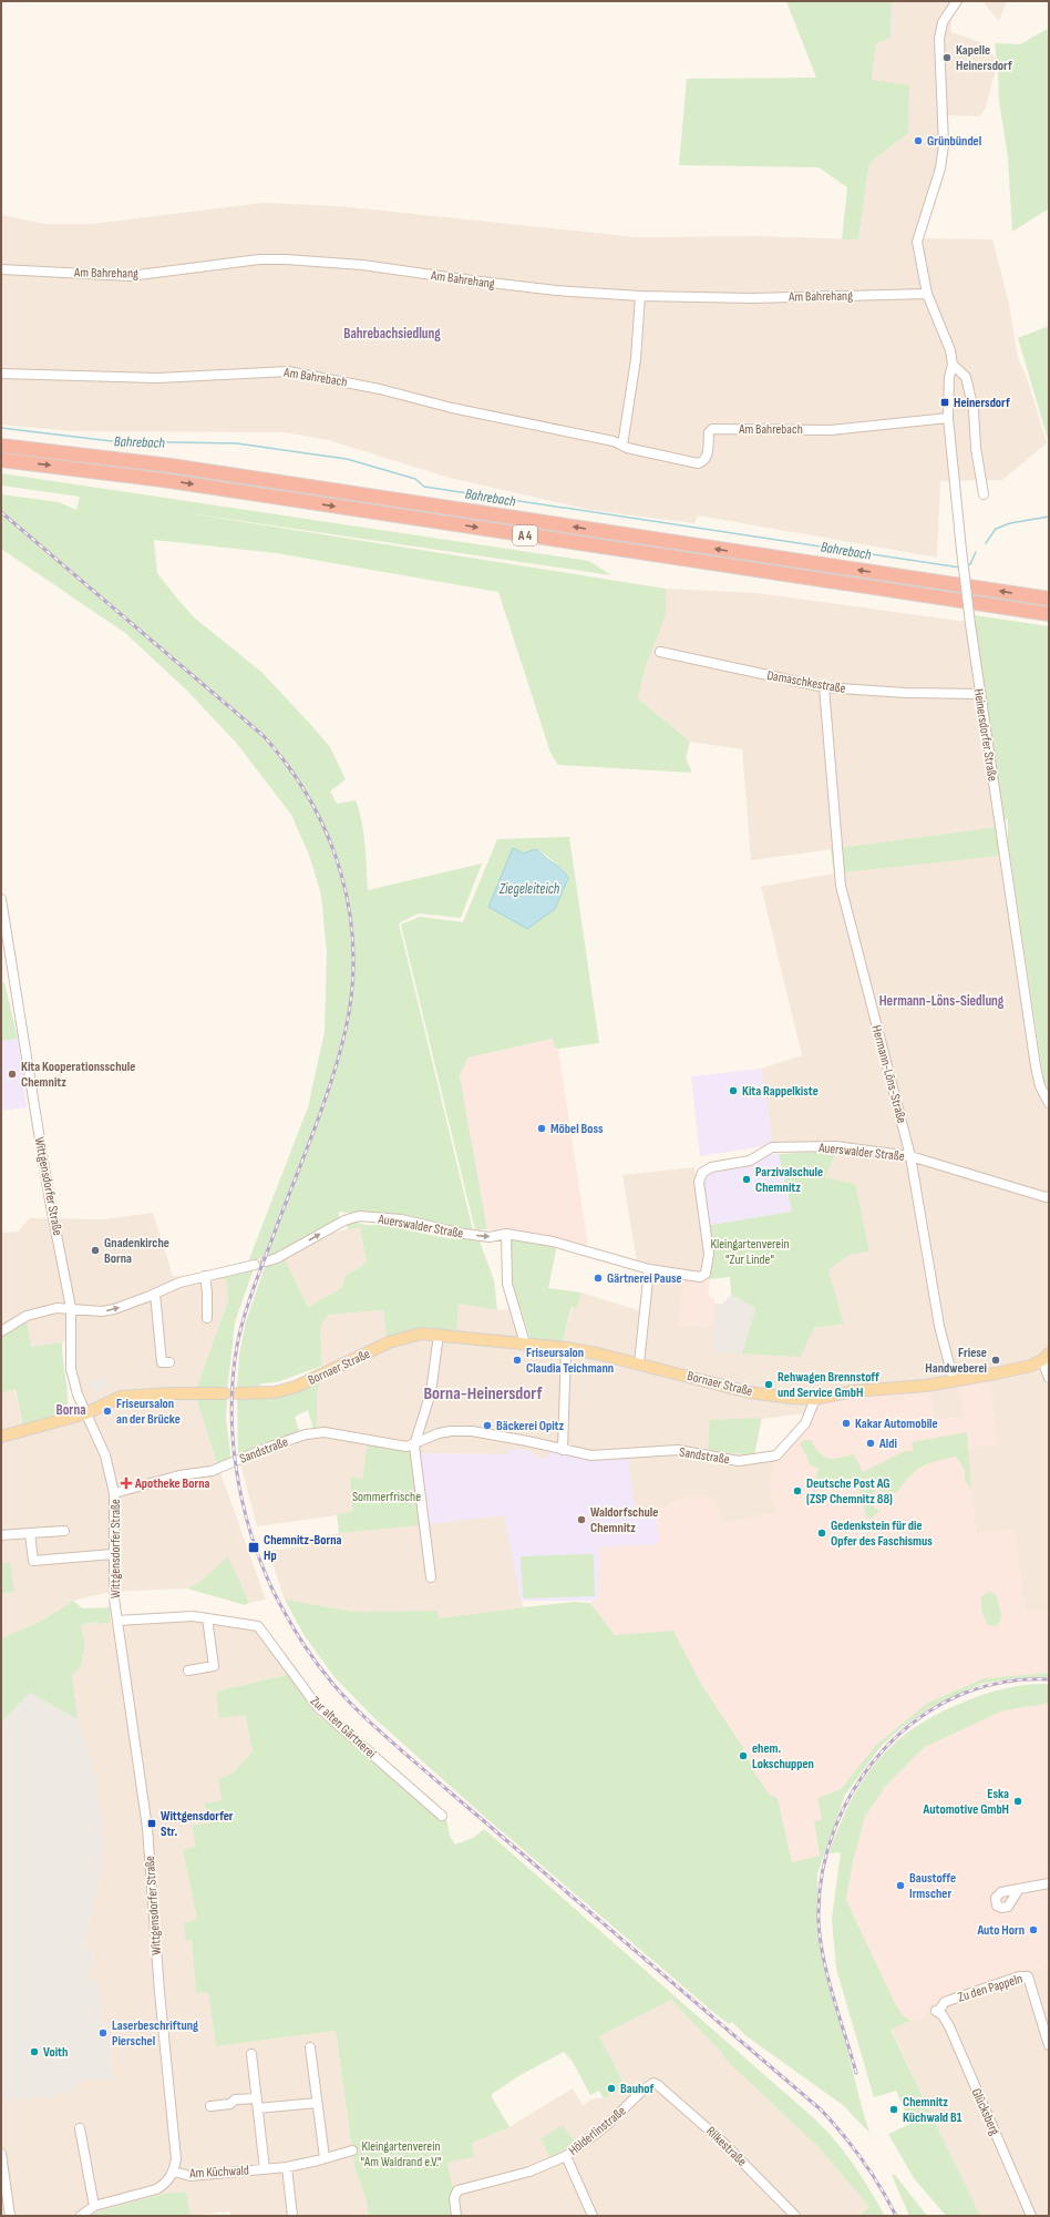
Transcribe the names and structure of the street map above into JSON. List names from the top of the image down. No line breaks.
{"streets":{"highway":["A 4"],"main road":["Bornaer Straße"],"street":["Am Bahrehang","Am Bahrebach","Damaschkestraße","Heinersdorfer Straße","Hermann-Löns-Straße","Auerswalder Straße","Wittgensdorfer Straße","Sandstraße","Zur alten Gärtnerei","Zu den Pappeln","Glücksberg","Hölderlinstraße","Rilkestraße","Am Küchwald"]},"crossings":[["Am Bahrehang","Heinersdorfer Straße"],["Am Bahrebach","Heinersdorfer Straße"],["Damaschkestraße","Heinersdorfer Straße"],["Damaschkestraße","Hermann-Löns-Straße"],["Hermann-Löns-Straße","Auerswalder Straße"],["Hermann-Löns-Straße","Bornaer Straße"],["Wittgensdorfer Straße","Sandstraße"],["Wittgensdorfer Straße","Zur alten Gärtnerei"],["Wittgensdorfer Straße","Am Küchwald"],["Bornaer Straße","Sandstraße"],["Zu den Pappeln","Glücksberg"],["Hölderlinstraße","Rilkestraße"]],"districts":["Bahrebachsiedlung","Hermann-Löns-Siedlung","Borna-Heinersdorf","Borna"],"water":["Bahrebach","Ziegeleiteich"],"parks":["Kleingartenverein \"Zur Linde\"","Sommerfrische","Kleingartenverein \"Am Waldrand e.V.\""],"places":{"other":["Kapelle Heinersdorf","Grünbündel","Kita Kooperationsschule Chemnitz","Kita Rappelkiste","Möbel Boss","Parzivalschule Chemnitz","Gnadenkirche Borna","Gärtnerei Pause","Friseursalon Claudia Teichmann","Friese Handweberei","Rehwagen Brennstoff und Service GmbH","Friseursalon an der Brücke","Kakar Automobile","Bäckerei Opitz","Aldi","Deutsche Post AG (ZSP Chemnitz 88)","Waldorfschule Chemnitz","Gedenkstein für die Opfer des Faschismus","ehem. Lokschuppen","Eska Automotive GmbH","Baustoffe Irmscher","Auto Horn","Laserbeschriftung Pierschel","Voith","Bauhof","Chemnitz Küchwald B1"],"transit":["Heinersdorf","Chemnitz-Borna Hp","Wittgensdorfer Str."],"health":["Apotheke Borna"]}}
